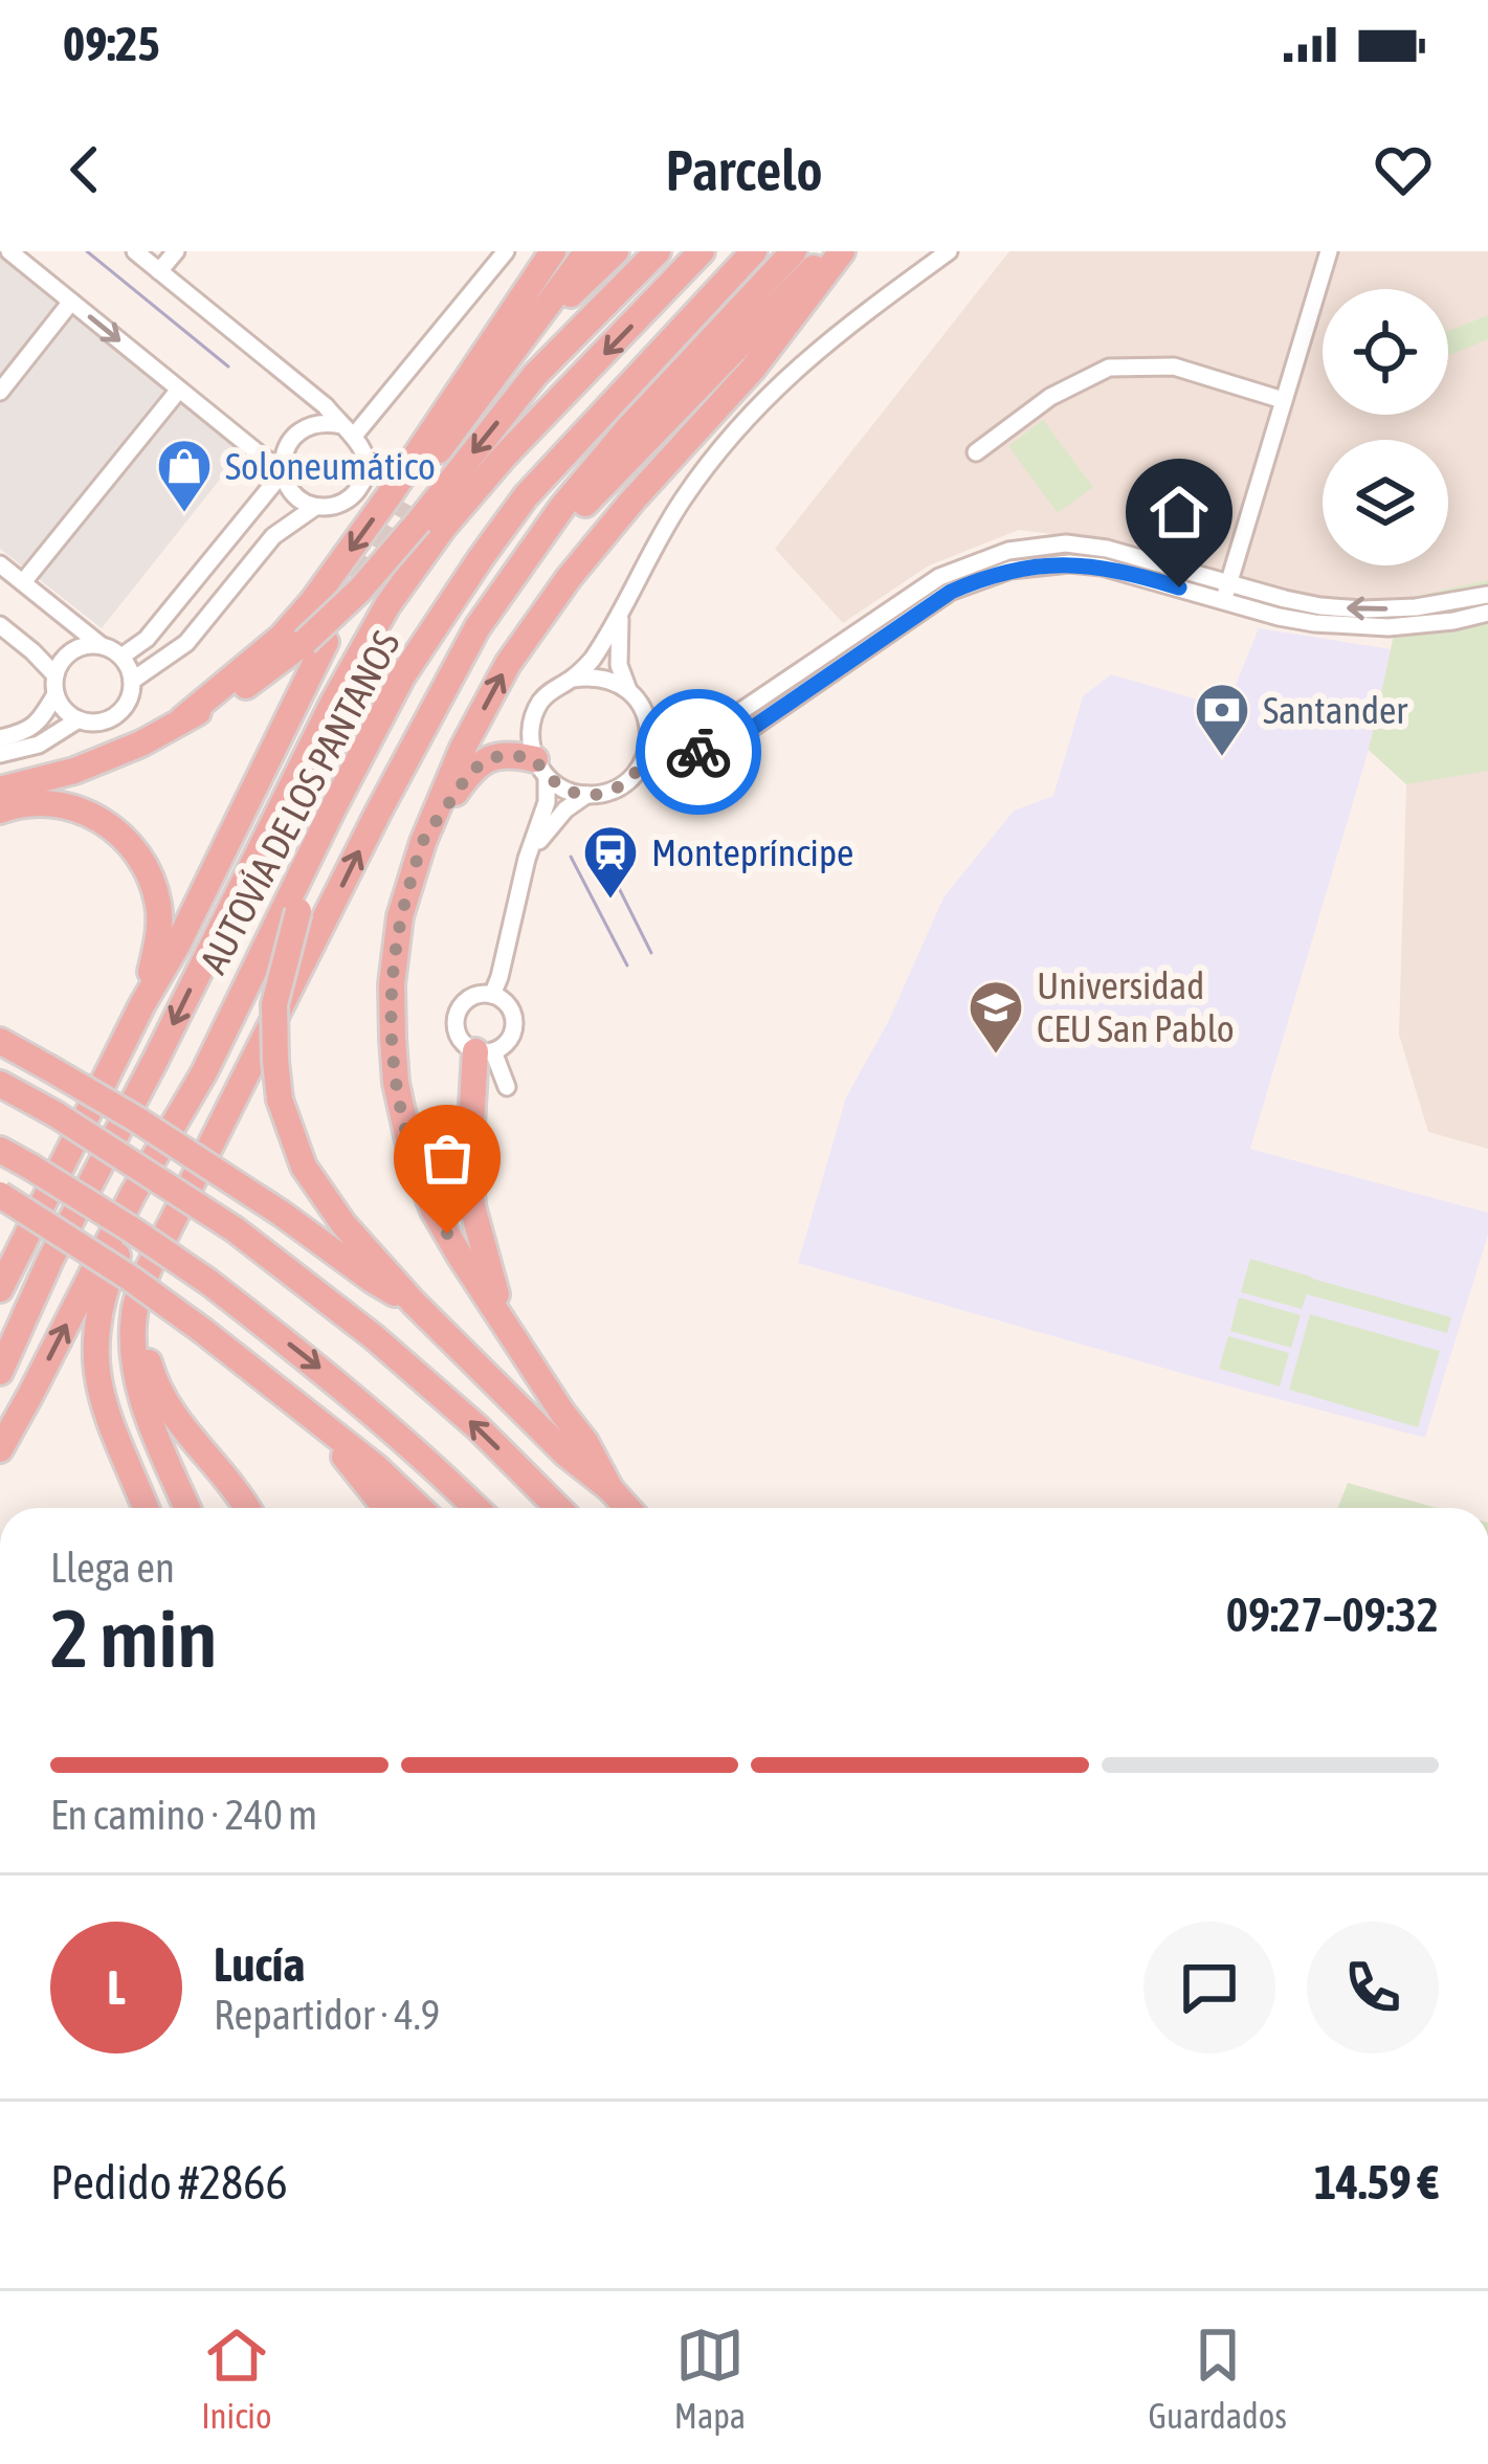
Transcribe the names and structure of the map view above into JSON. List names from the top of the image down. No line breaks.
{"streets":{"highway":["AUTOVÍA DE LOS PANTANOS"]},"places":{"shop":["Soloneumático"],"bank":["Santander"],"station":["Montepríncipe"],"school or university":["Universidad CEU San Pablo"]},"page":{"status":"09:25","header":"Parcelo","heading":["2 min","Llega en","09:27–09:32"],"panel":["Lucía","Repartidor · 4.9","Pedido #2866","14.59 €"],"bar":"En camino · 240 m","round":"L","tabs":["Inicio","Mapa","Guardados"]}}
